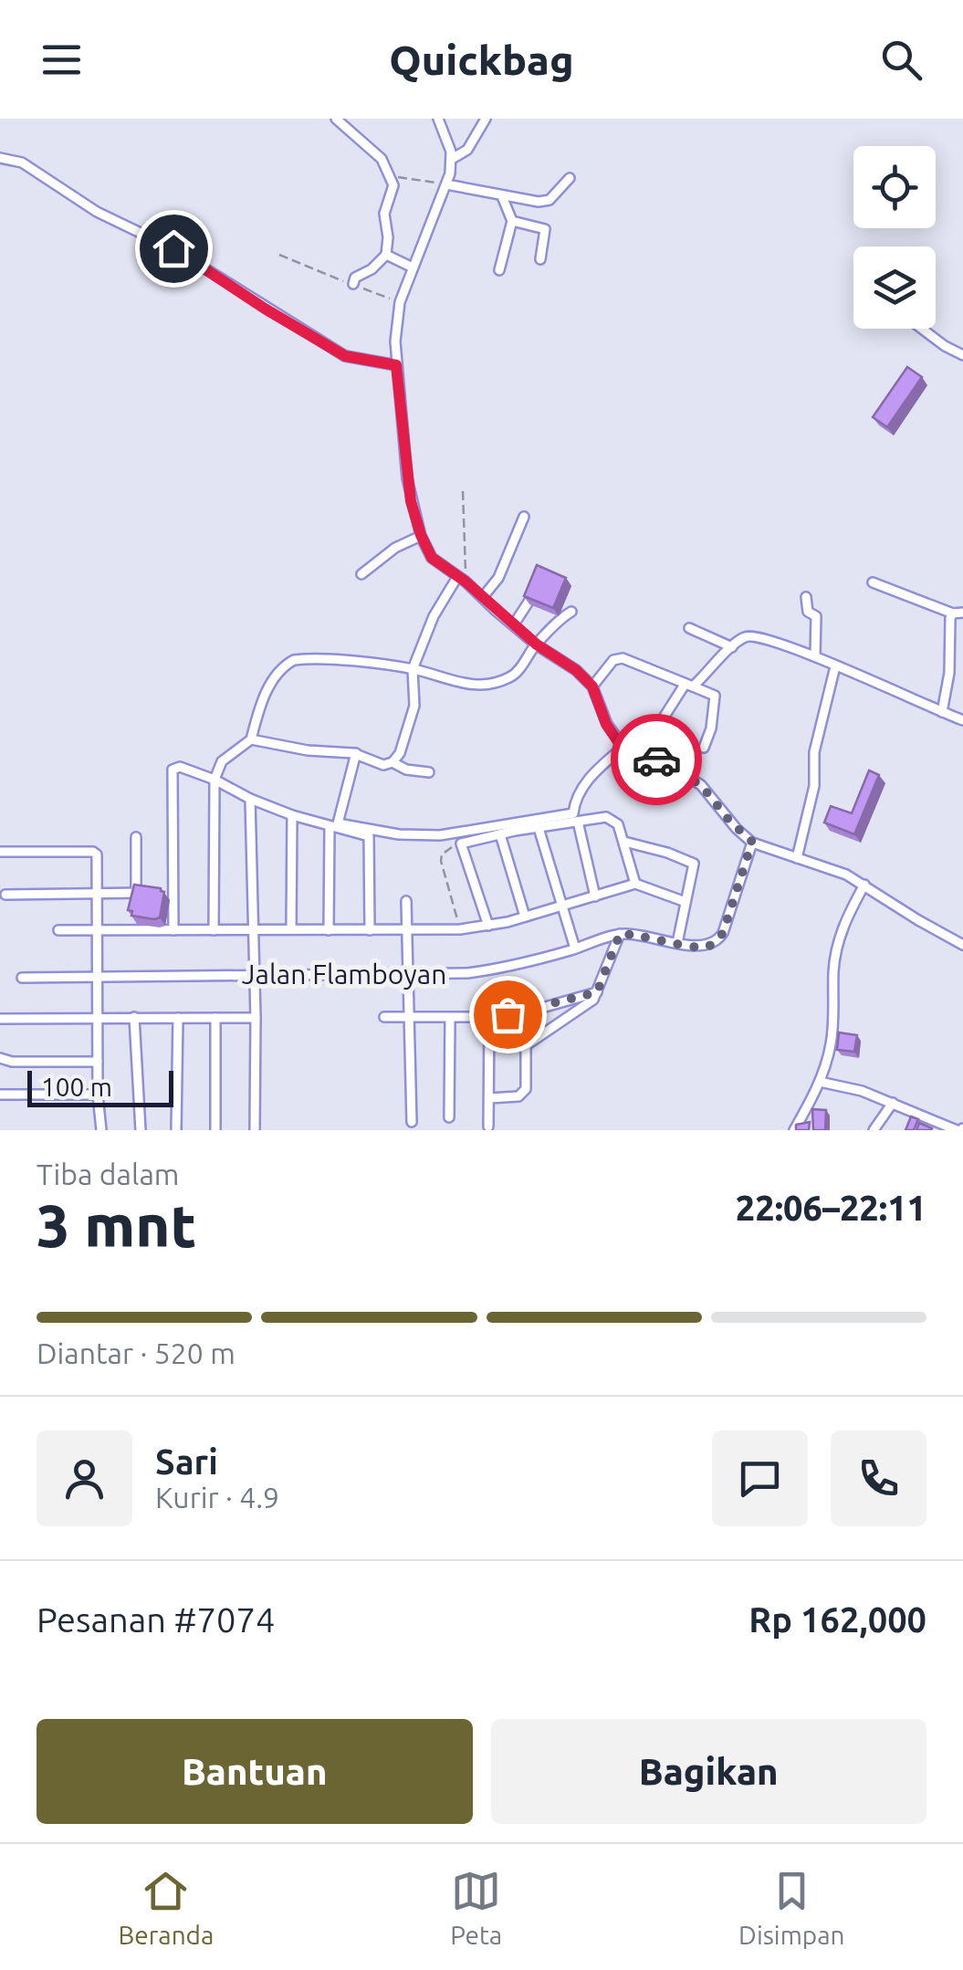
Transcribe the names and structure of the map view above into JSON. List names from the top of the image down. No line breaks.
{"streets":{"street":["Jalan Flamboyan"]},"scale_bar":"100 m","page":{"header":"Quickbag","scale":"100 m","heading":["3 mnt","Tiba dalam","22:06–22:11"],"panel":["Sari","Kurir · 4.9","Pesanan #7074","Rp 162,000"],"bar":"Diantar · 520 m","buttons":["Bantuan","Bagikan"],"tabs":["Beranda","Peta","Disimpan"]}}
